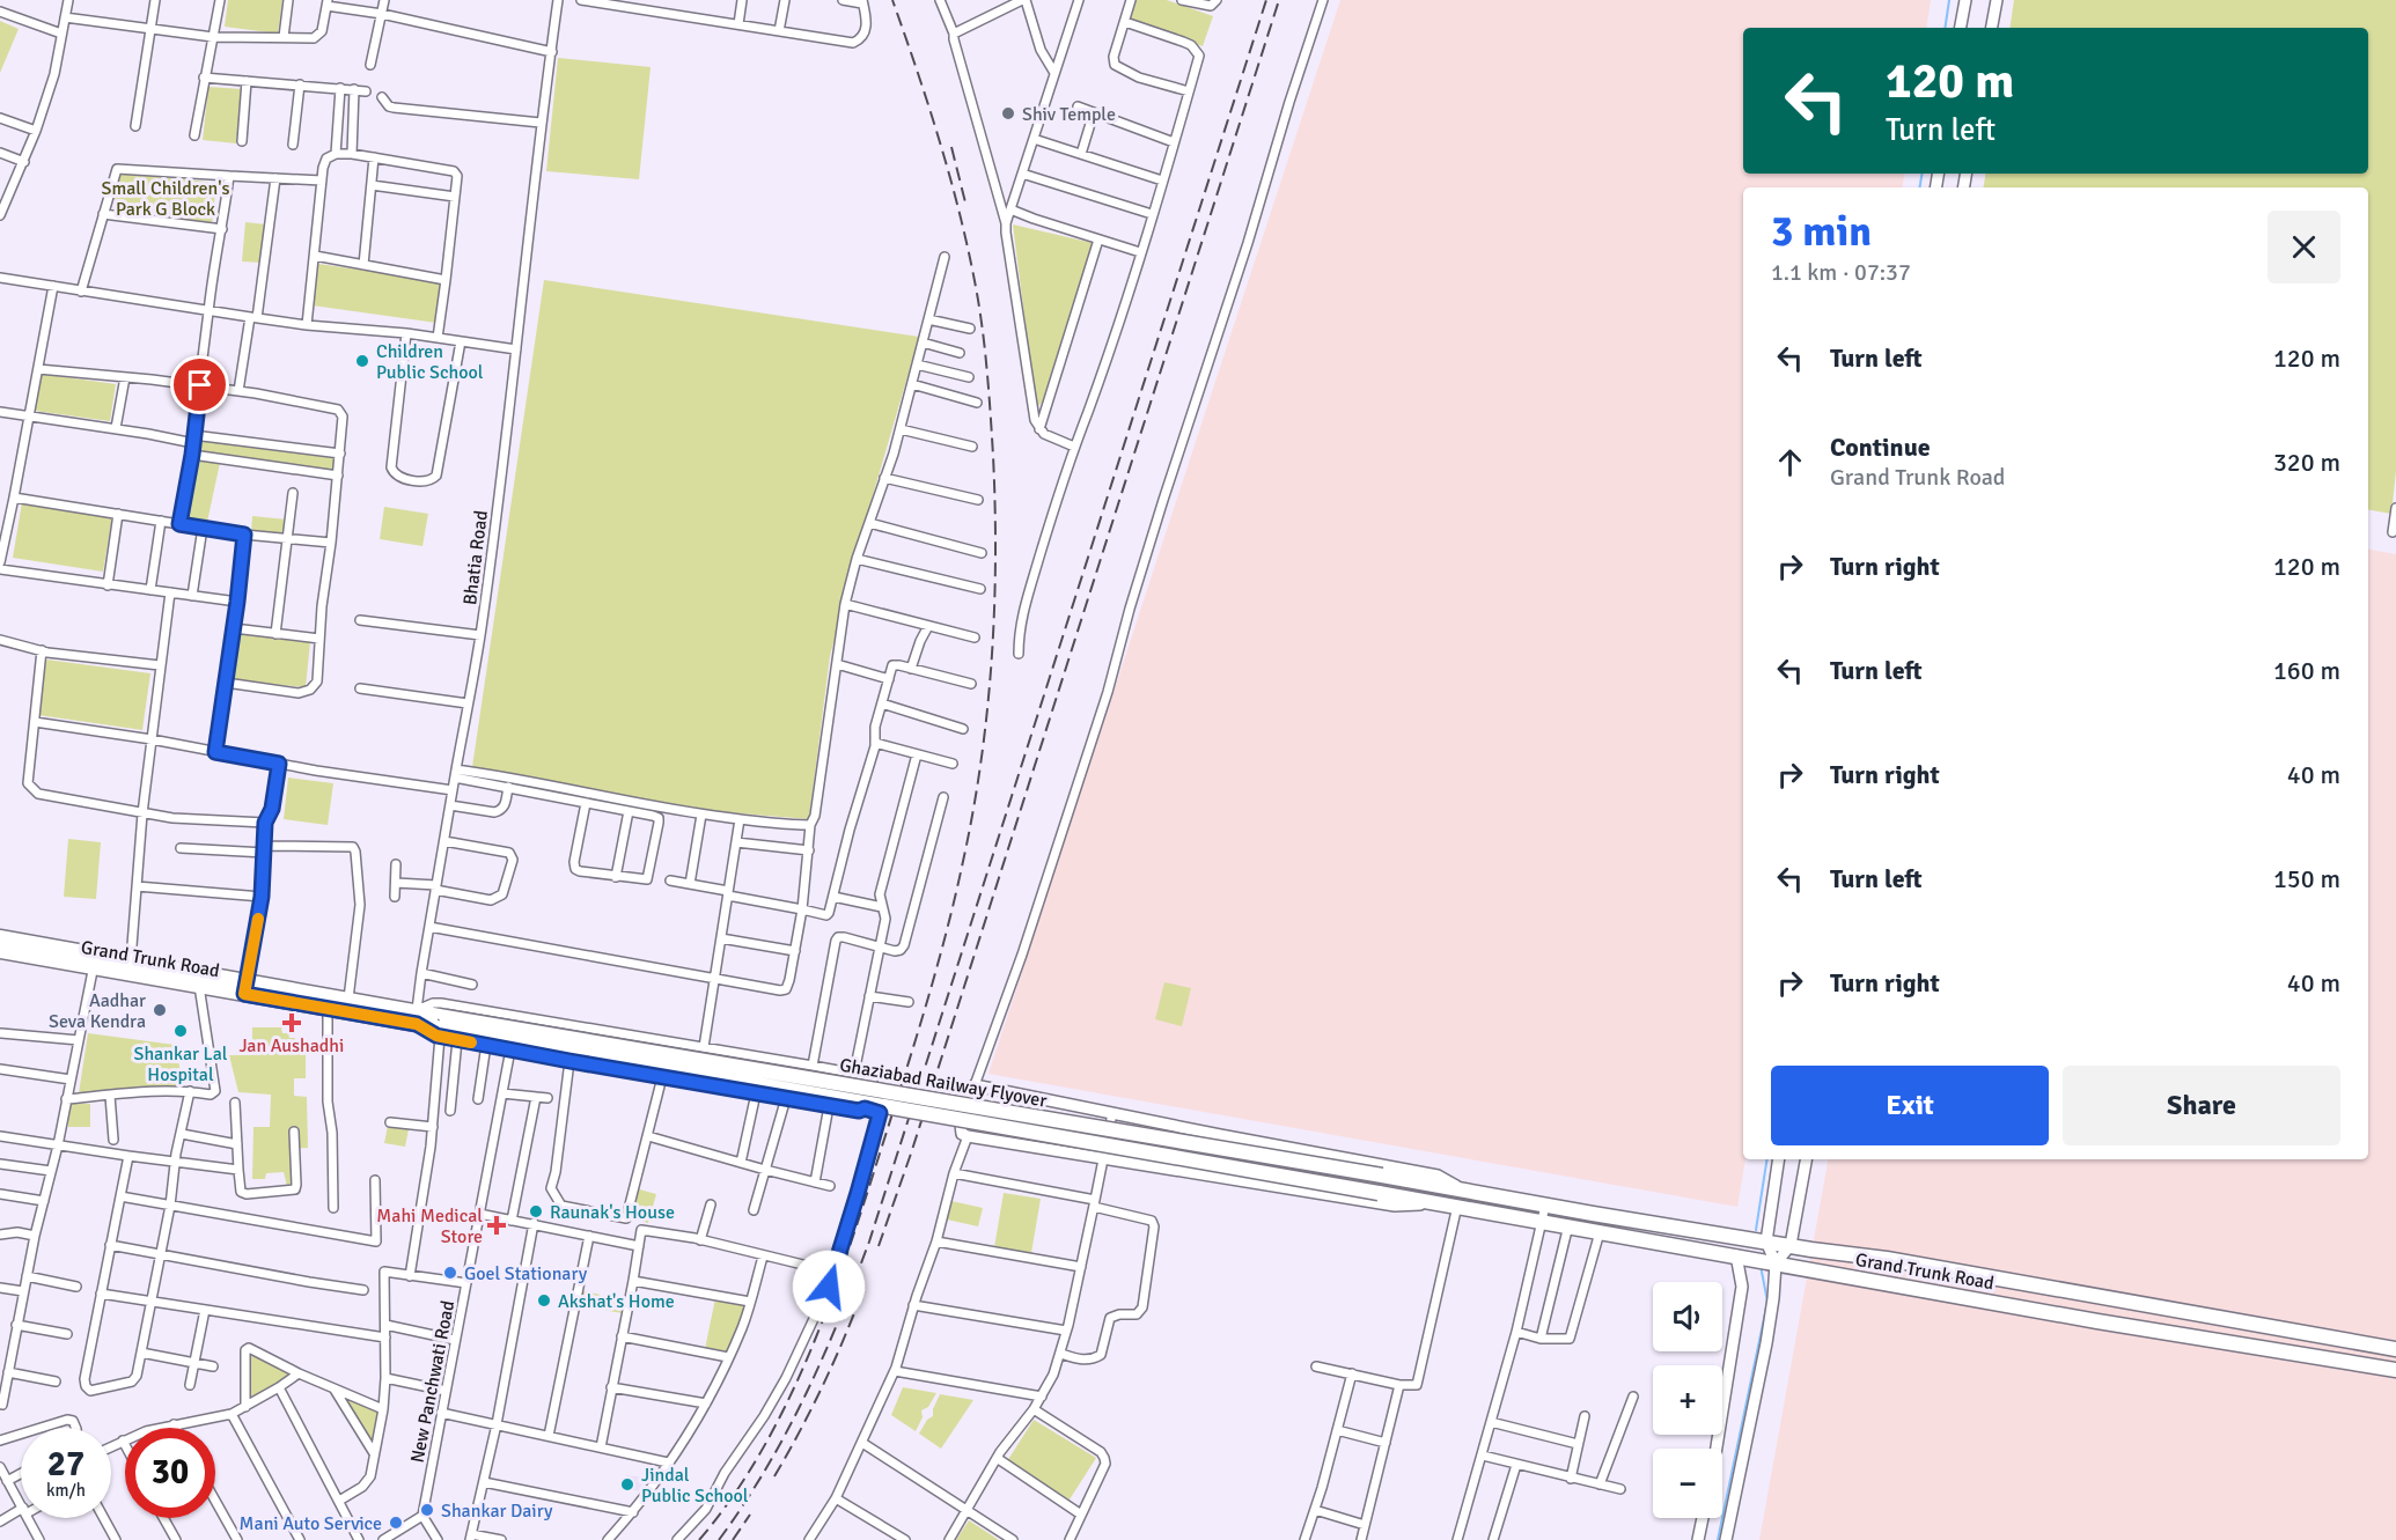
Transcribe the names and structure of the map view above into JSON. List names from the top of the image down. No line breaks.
{"streets":{"highway":["Grand Trunk Road","Ghaziabad Railway Flyover"],"street":["Bhatia Road","New Panchwati Road"]},"crossings":[["Bhatia Road","Grand Trunk Road"],["Bhatia Road","Ghaziabad Railway Flyover"],["Grand Trunk Road","Ghaziabad Railway Flyover"]],"parks":["Small Children's Park G Block"],"places":{"other":["Shiv Temple","Children Public School","Aadhar Seva Kendra","Shankar Lal Hospital","Raunak's House","Goel Stationary","Akshat's Home","Jindal Public School","Shankar Dairy","Mani Auto Service"],"health":["Jan Aushadhi","Mahi Medical Store"]},"page":{"turn":["120 m","Turn left"],"heading":["3 min","1.1 km · 07:37"],"list":[{"name":"Turn left","value":"120 m"},{"name":"Continue","note":"Grand Trunk Road","value":"320 m"},{"name":"Turn right","value":"120 m"},{"name":"Turn left","value":"160 m"},{"name":"Turn right","value":"40 m"},{"name":"Turn left","value":"150 m"},{"name":"Turn right","value":"40 m"}],"buttons":["Exit","Share"],"map_buttons":["+","−"],"speed":"27 km/h","limit":"30"}}
